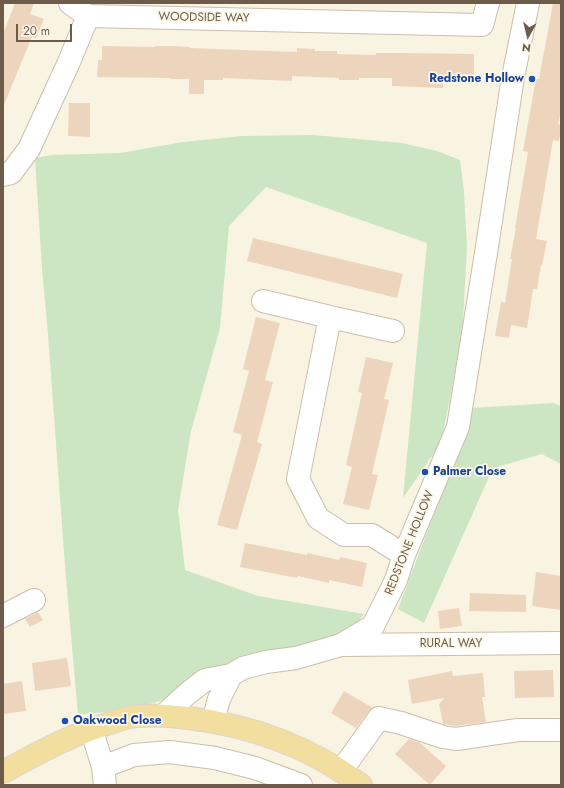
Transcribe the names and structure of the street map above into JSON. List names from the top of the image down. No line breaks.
{"streets":{"street":["WOODSIDE WAY","REDSTONE HOLLOW","RURAL WAY"]},"crossings":[["REDSTONE HOLLOW","RURAL WAY"]],"places":["Redstone Hollow","Palmer Close","Oakwood Close"],"scale_bar":"20 m","north":"bottom"}
